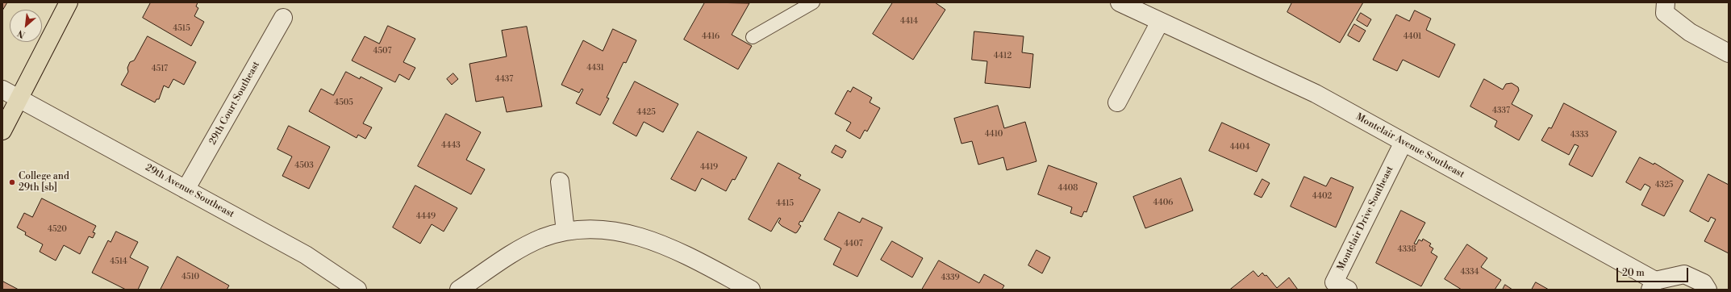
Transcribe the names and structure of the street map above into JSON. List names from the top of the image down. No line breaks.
{"streets":{"street":["29th Court Southeast","Montclair Avenue Southeast","29th Avenue Southeast","Montclair Drive Southeast"]},"crossings":[["29th Court Southeast","29th Avenue Southeast"],["Montclair Avenue Southeast","Montclair Drive Southeast"]],"places":["College and 29th [sb]"],"house_numbers":["4414","4515","4416","4401","4507","4412","4431","4517","4437","4505","4337","4425","4410","4333","4443","4404","4503","4419","4325","4408","4402","4406","4415","4449","4520","4407","4338","4514","4334","4510","4339"],"scale_bar":"20 m","north":"bottom left"}
